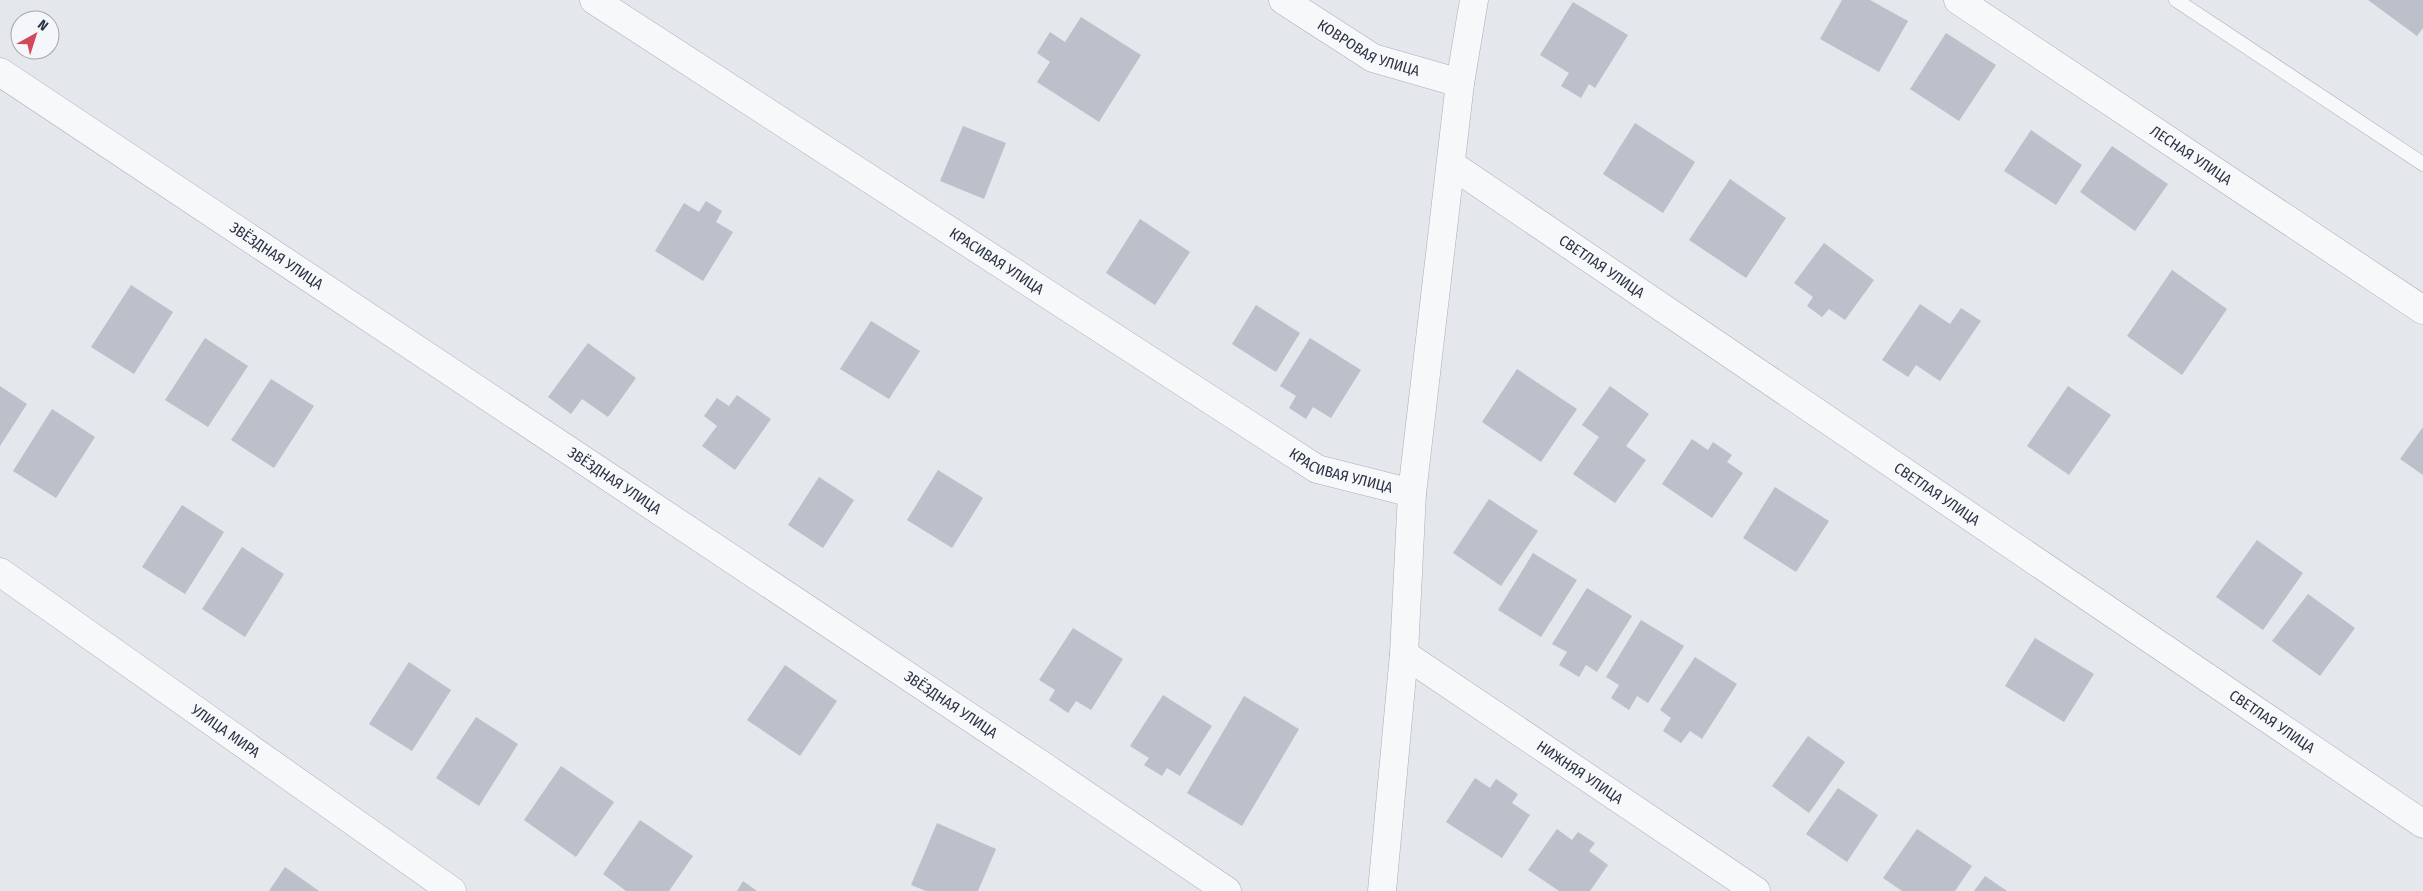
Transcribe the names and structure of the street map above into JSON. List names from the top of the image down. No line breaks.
{"streets":{"street":["КОВРОВАЯ УЛИЦА","ЛЕСНАЯ УЛИЦА","ЗВЁЗДНАЯ УЛИЦА","КРАСИВАЯ УЛИЦА","СВЕТЛАЯ УЛИЦА","УЛИЦА МИРА","НИЖНЯЯ УЛИЦА"]},"north":"top right"}
